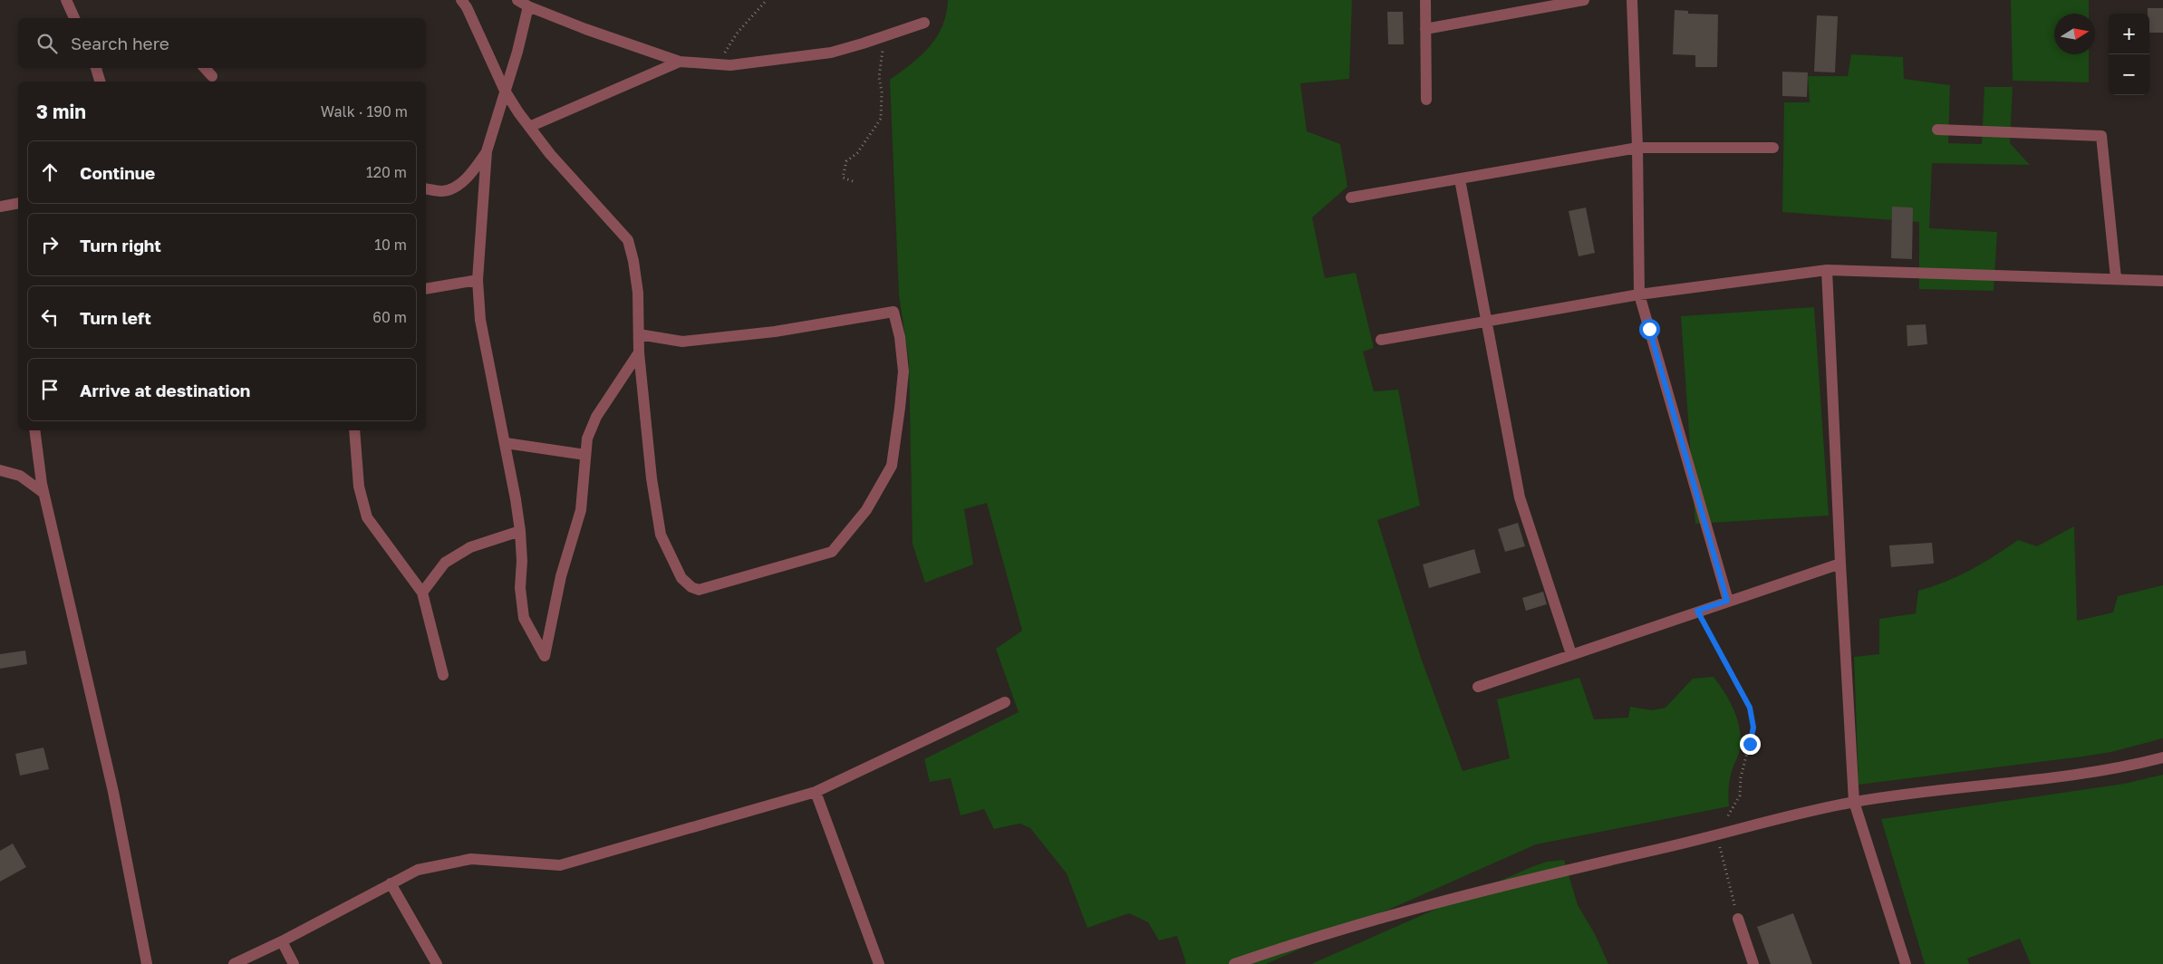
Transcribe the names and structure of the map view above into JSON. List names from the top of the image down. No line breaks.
{"north":"right","page":{"map_buttons":["+","−"],"search":"Search here","heading":["3 min","Walk · 190 m"],"list":[["Continue","120 m"],["Turn right","10 m"],["Turn left","60 m"],"Arrive at destination"]}}
